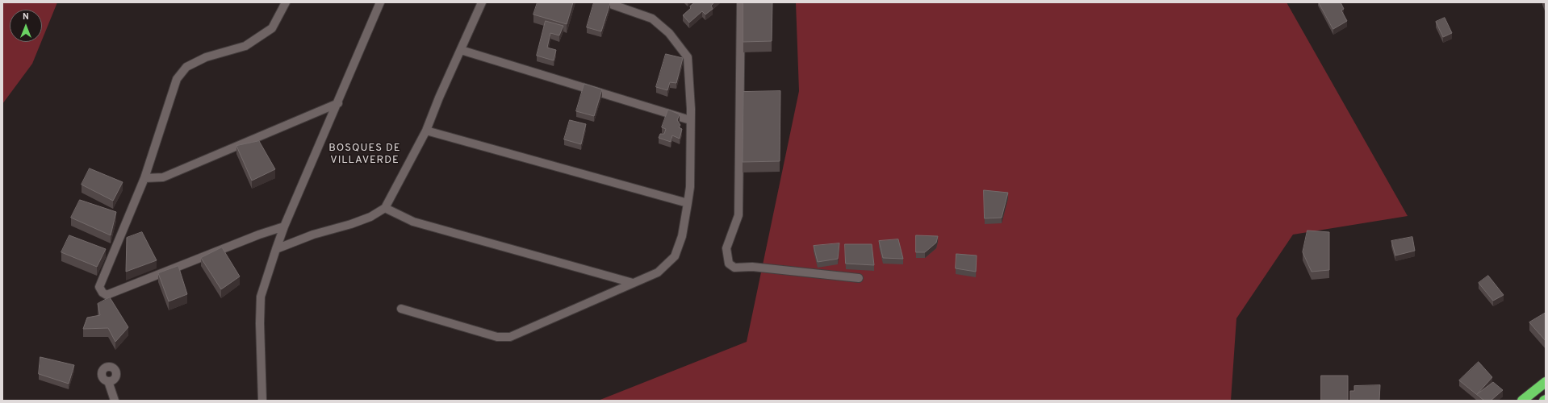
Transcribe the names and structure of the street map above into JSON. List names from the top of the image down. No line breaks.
{"districts":["BOSQUES DE VILLAVERDE"],"north":"top"}
